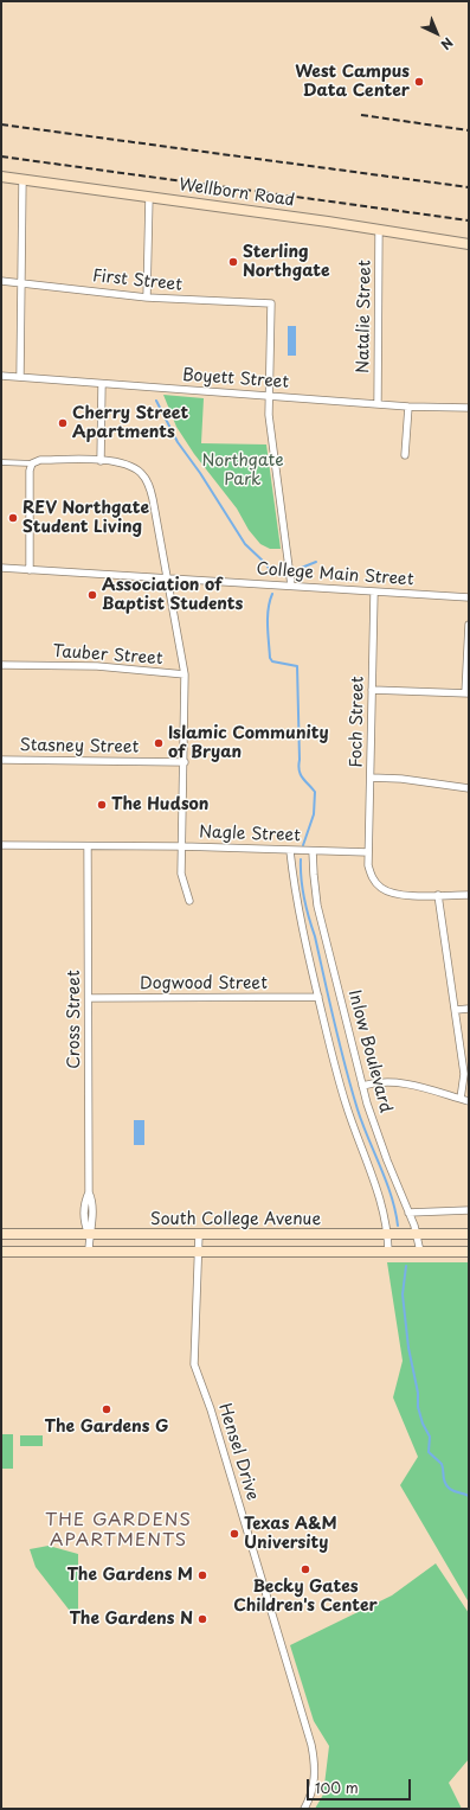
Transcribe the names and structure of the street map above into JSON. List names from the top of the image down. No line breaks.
{"streets":{"main road":["Wellborn Road","South College Avenue"],"street":["First Street","Natalie Street","Boyett Street","College Main Street","Tauber Street","Foch Street","Stasney Street","Nagle Street","Dogwood Street","Cross Street","Inlow Boulevard","Hensel Drive"]},"crossings":[["Wellborn Road","Natalie Street"],["First Street","Boyett Street"],["Natalie Street","Boyett Street"],["College Main Street","Foch Street"],["Foch Street","Nagle Street"],["Nagle Street","Cross Street"],["Nagle Street","Inlow Boulevard"],["Dogwood Street","Cross Street"],["Dogwood Street","Inlow Boulevard"],["Cross Street","South College Avenue"],["Inlow Boulevard","South College Avenue"],["South College Avenue","Hensel Drive"]],"districts":["THE GARDENS APARTMENTS"],"parks":["Northgate Park"],"places":["West Campus Data Center","Sterling Northgate","Cherry Street Apartments","REV Northgate Student Living","Association of Baptist Students","Islamic Community of Bryan","The Hudson","The Gardens G","Texas A&M University","Becky Gates Children's Center","The Gardens M","The Gardens N"],"scale_bar":"100 m","north":"bottom right"}
